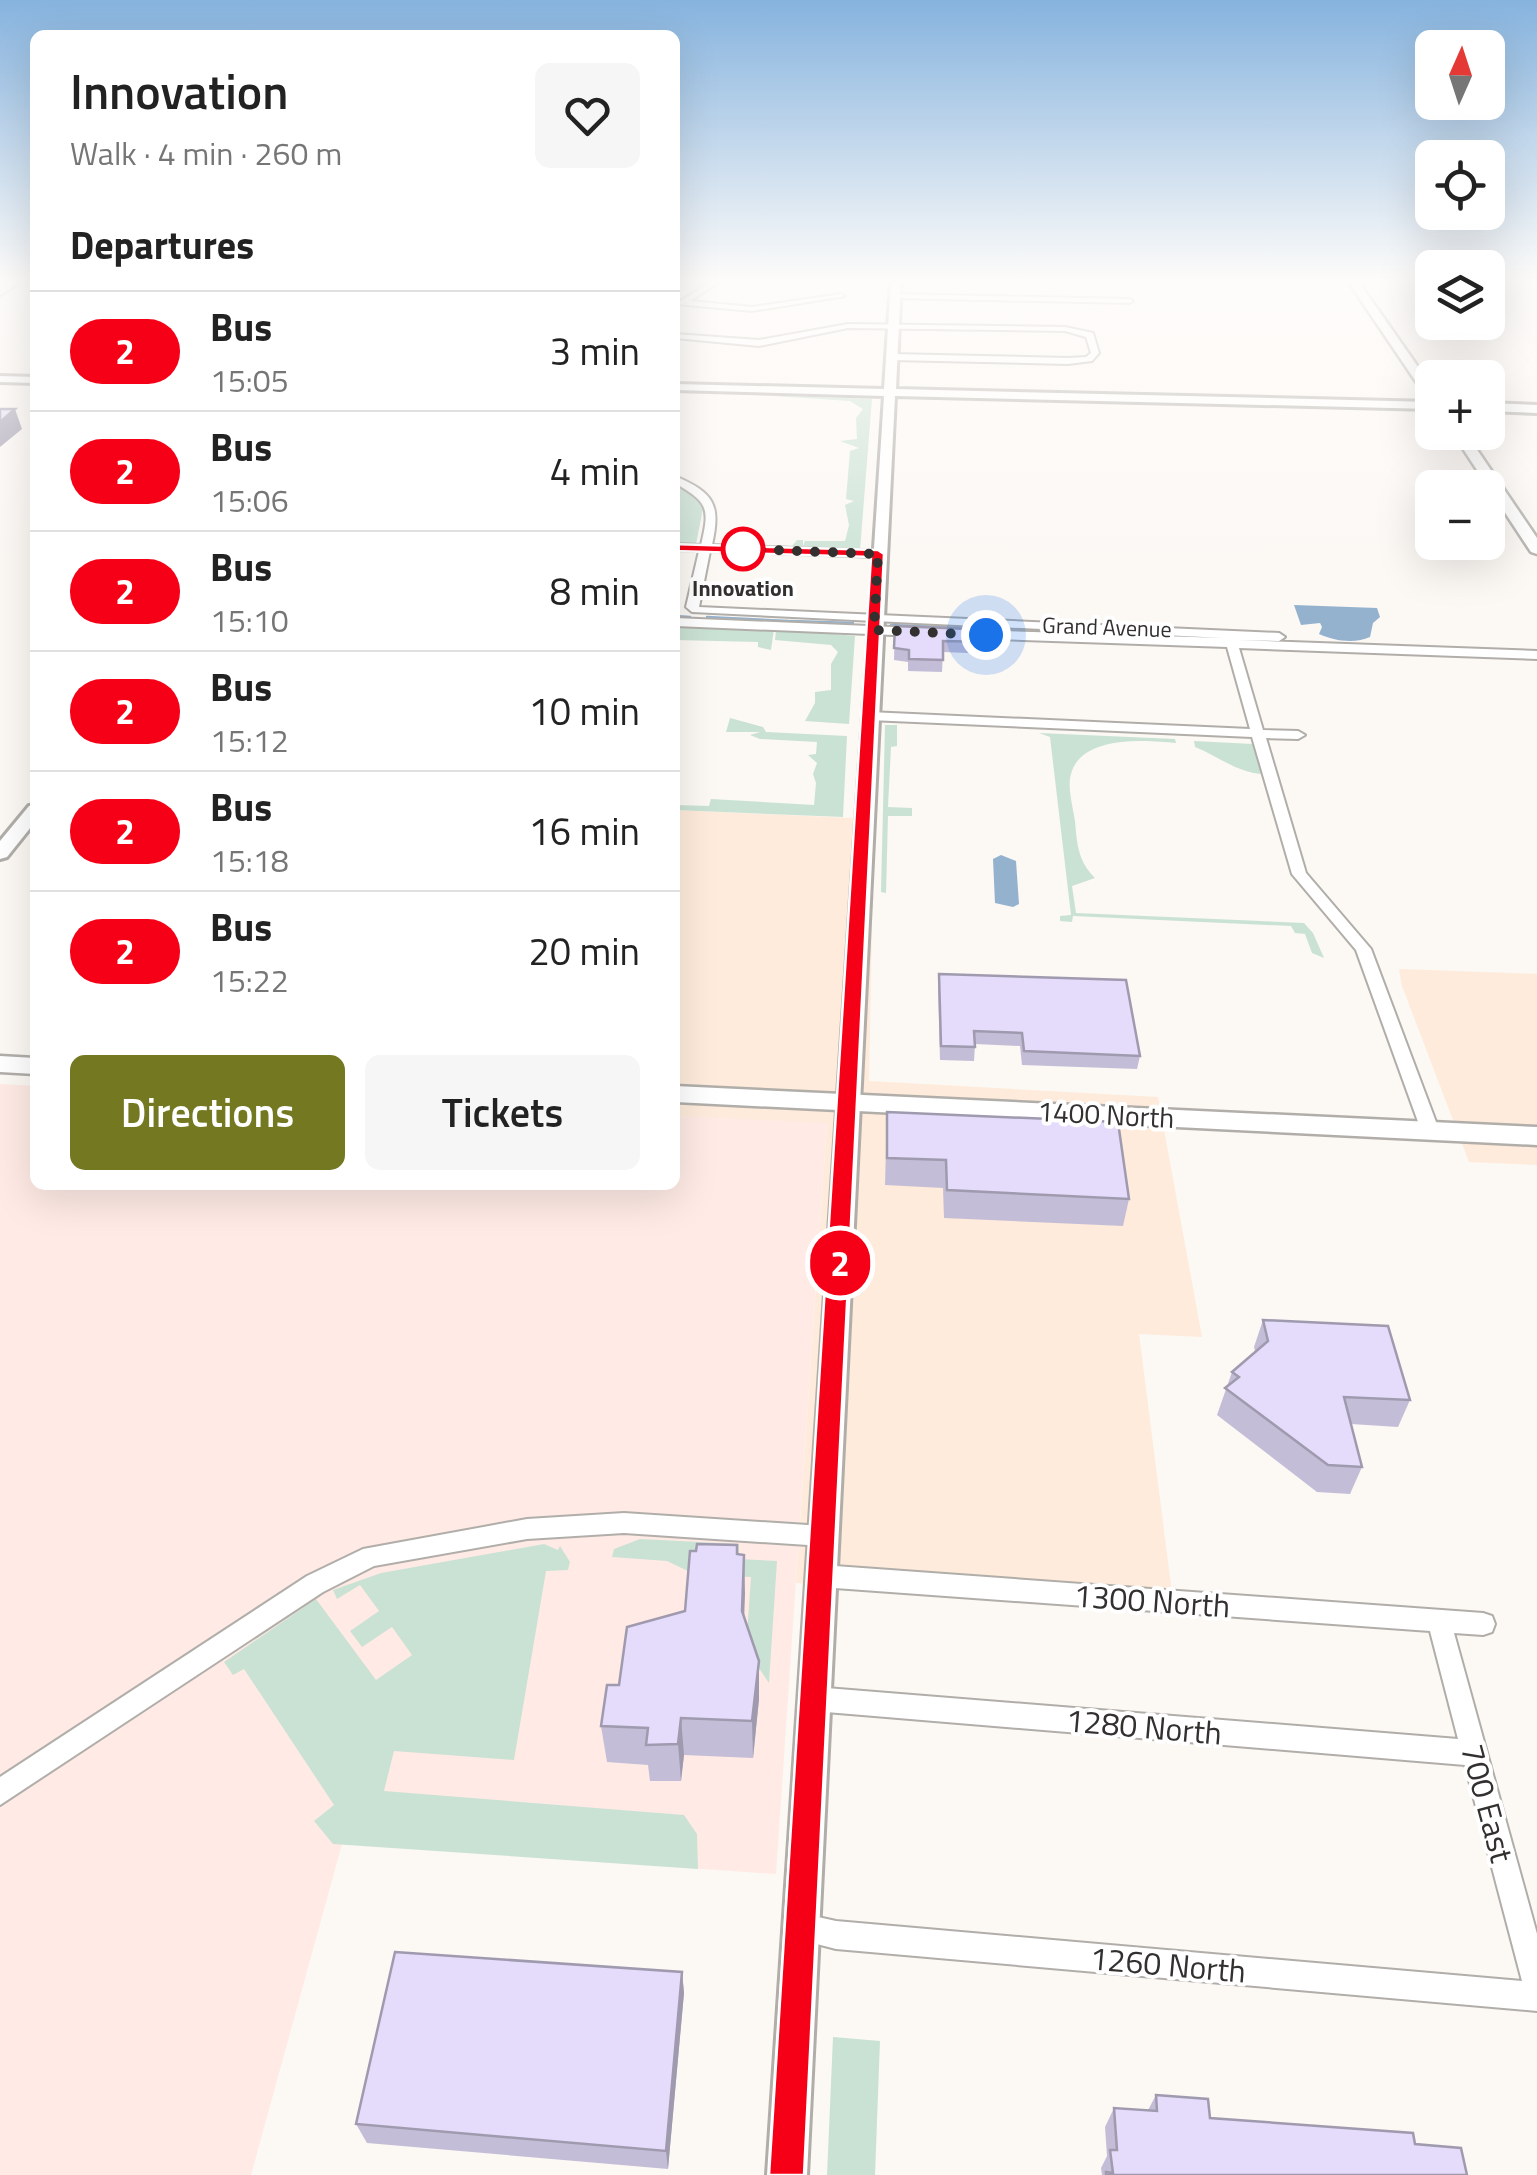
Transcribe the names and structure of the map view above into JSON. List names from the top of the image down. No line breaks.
{"streets":{"main road":["1400 North"],"street":["Grand Avenue","1300 North","1280 North","700 East","1260 North"]},"crossings":[["1300 North","700 East"],["1280 North","700 East"]],"places":["Innovation"],"lines":["bus line 2"],"north":"top","page":{"on_map":"2","map_buttons":["+","−"],"heading":[["Innovation","Walk · 4 min · 260 m"],"Departures"],"list":[{"mark":"2","name":"Bus","note":"15:05","value":"3 min"},{"mark":"2","name":"Bus","note":"15:06","value":"4 min"},{"mark":"2","name":"Bus","note":"15:10","value":"8 min"},{"mark":"2","name":"Bus","note":"15:12","value":"10 min"},{"mark":"2","name":"Bus","note":"15:18","value":"16 min"},{"mark":"2","name":"Bus","note":"15:22","value":"20 min"}],"buttons":["Directions","Tickets"]}}
